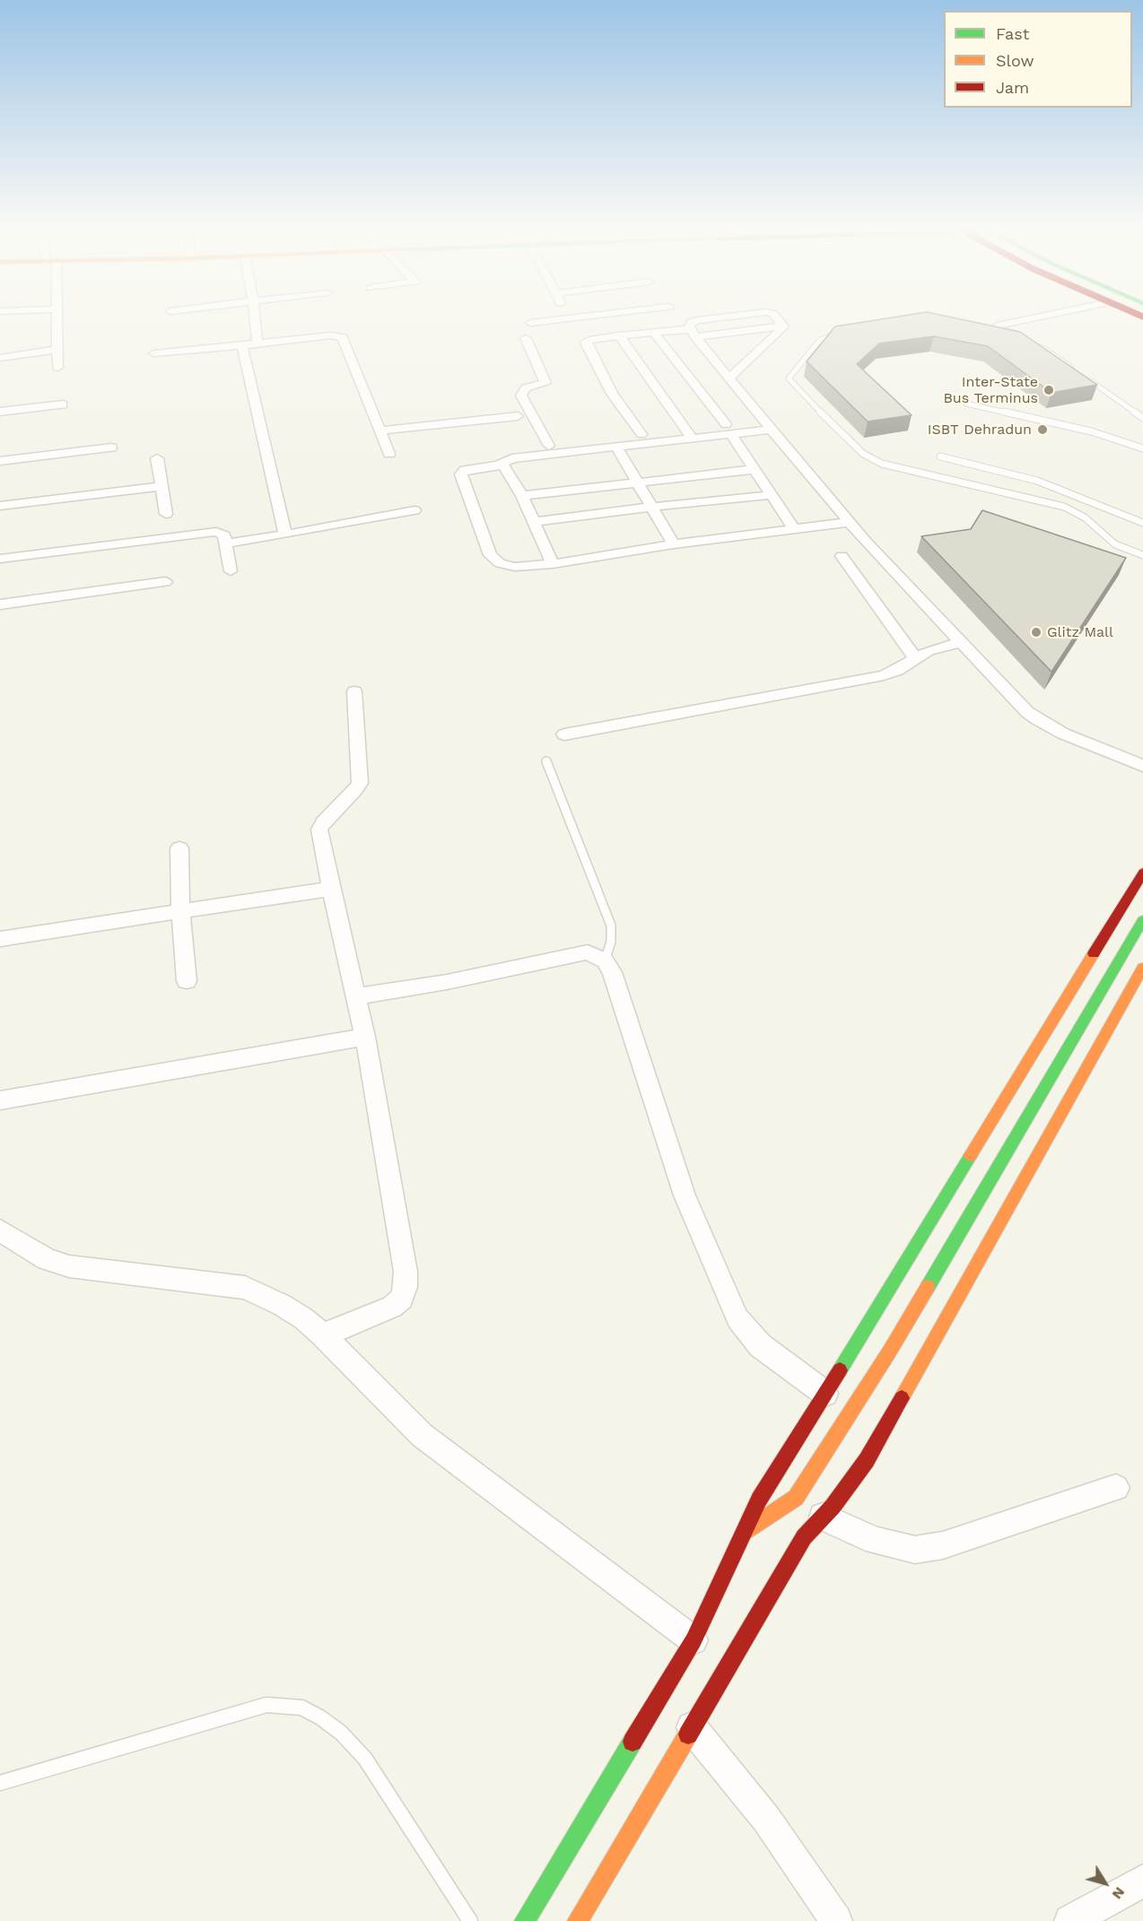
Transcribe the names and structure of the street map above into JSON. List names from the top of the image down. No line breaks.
{"places":["Inter-State Bus Terminus","ISBT Dehradun","Glitz Mall"],"legend":["Fast","Slow","Jam"],"north":"bottom right"}
